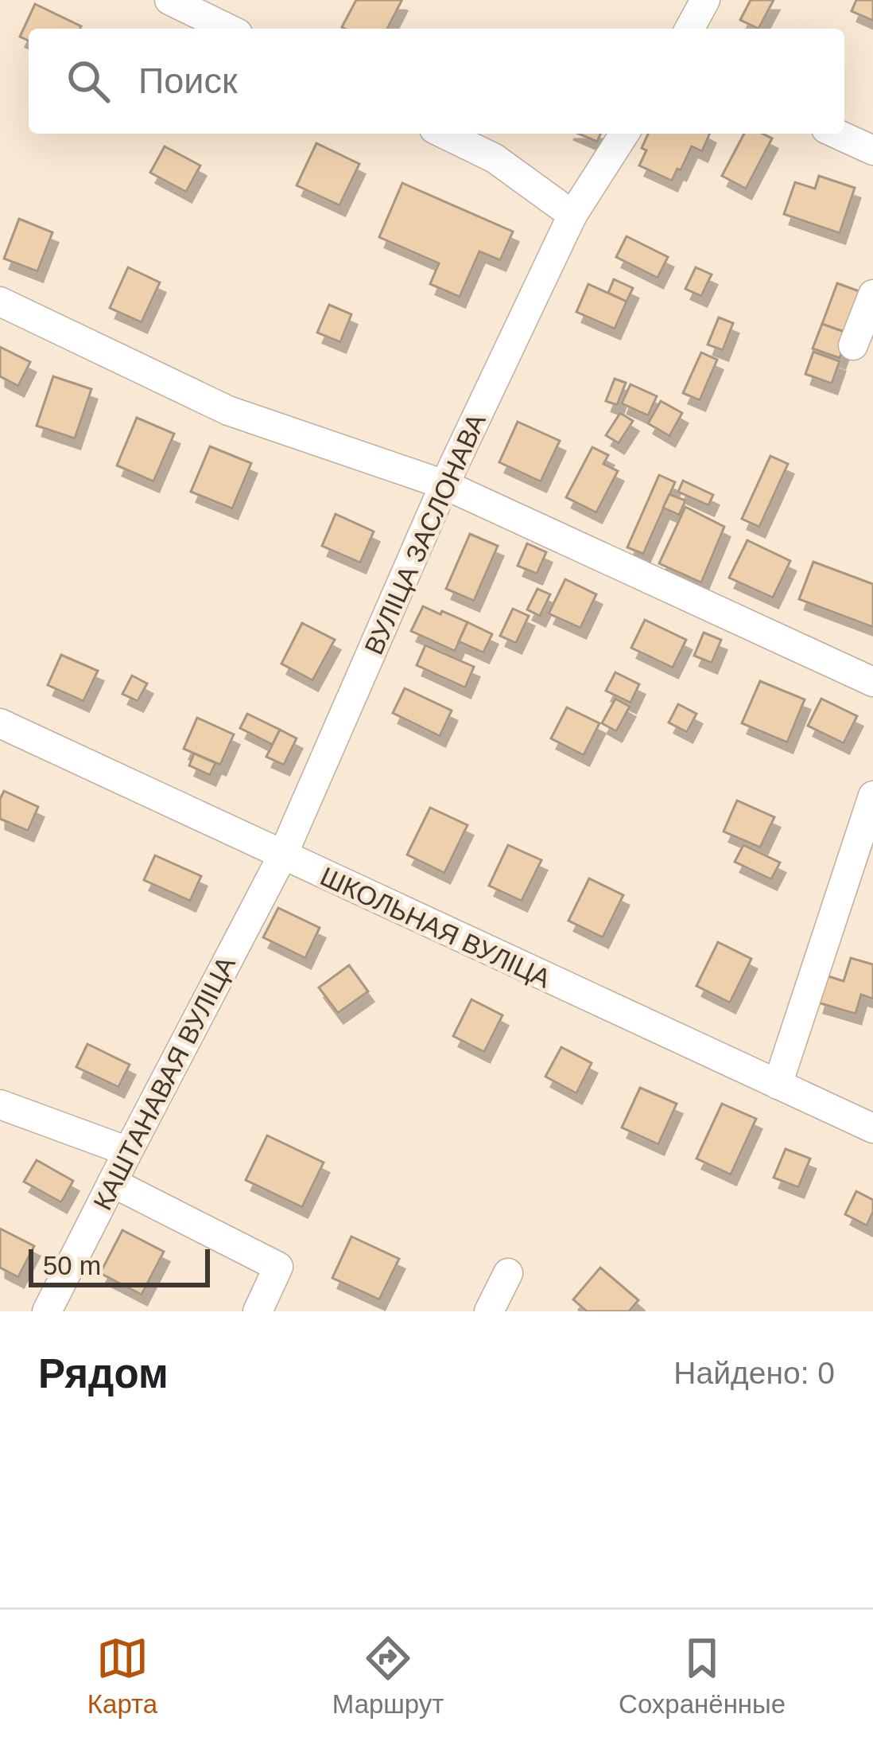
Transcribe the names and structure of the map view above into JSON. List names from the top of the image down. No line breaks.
{"streets":{"street":["ВУЛІЦА ЗАСЛОНАВА","ШКОЛЬНАЯ ВУЛІЦА","КАШТАНАВАЯ ВУЛІЦА"]},"crossings":[["ВУЛІЦА ЗАСЛОНАВА","ШКОЛЬНАЯ ВУЛІЦА"],["ВУЛІЦА ЗАСЛОНАВА","КАШТАНАВАЯ ВУЛІЦА"],["ШКОЛЬНАЯ ВУЛІЦА","КАШТАНАВАЯ ВУЛІЦА"]],"scale_bar":"50 m","page":{"search":"Поиск","scale":"50 m","heading":["Рядом","Найдено: 0"],"nav":["Карта","Маршрут","Сохранённые"]}}
